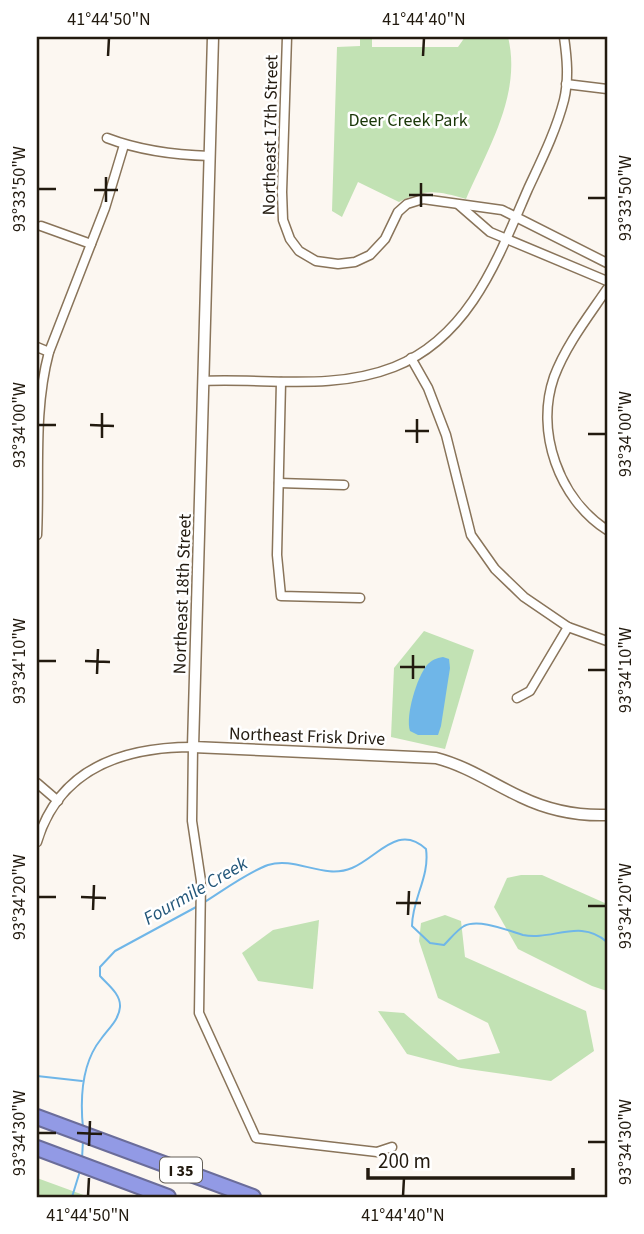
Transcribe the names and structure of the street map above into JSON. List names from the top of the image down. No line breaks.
{"streets":{"highway":["I 35"],"street":["Northeast 17th Street","Northeast 18th Street","Northeast Frisk Drive"]},"crossings":[["Northeast 18th Street","Northeast Frisk Drive"]],"water":["Fourmile Creek"],"parks":["Deer Creek Park"],"scale_bar":"200 m","coordinates":["41°44'50\"N","41°44'40\"N","93°33'50\"W","93°34'00\"W","93°34'10\"W","93°34'20\"W","93°34'30\"W"]}
